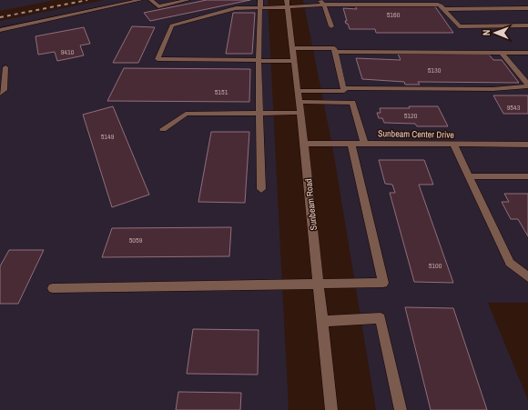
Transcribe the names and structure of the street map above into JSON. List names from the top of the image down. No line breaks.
{"streets":{"street":["Sunbeam Center Drive","Sunbeam Road"]},"crossings":[["Sunbeam Center Drive","Sunbeam Road"]],"house_numbers":["5160","9410","5130","5151","9543","5120","5149","5059","5100"],"north":"left"}
